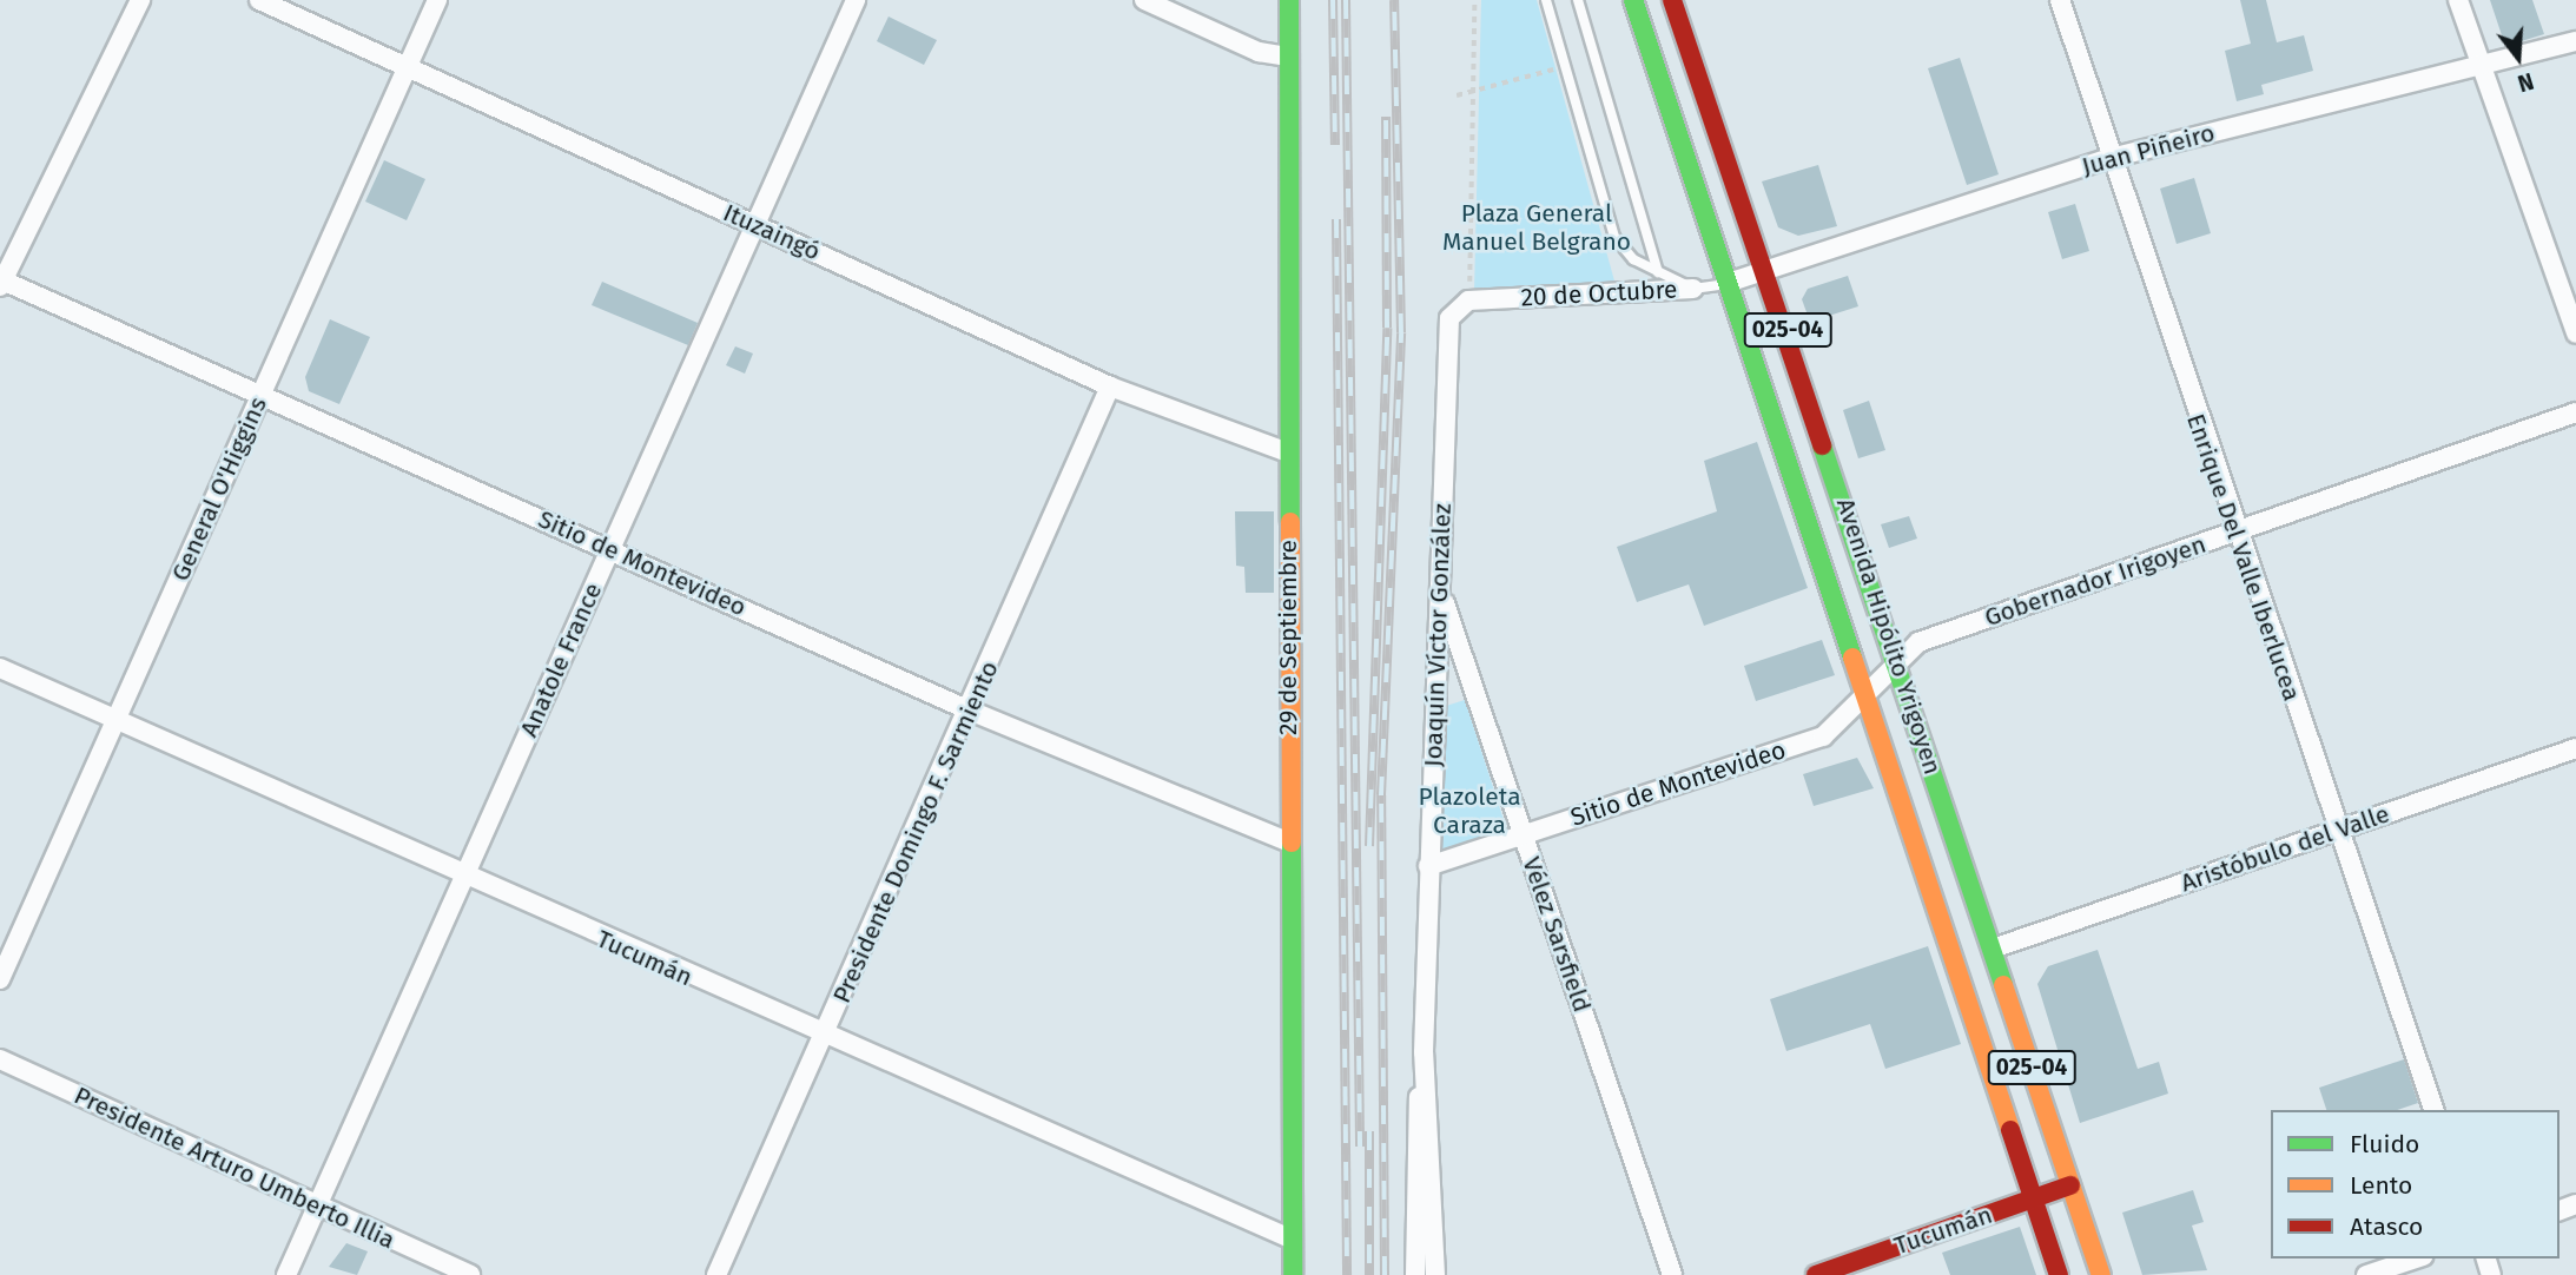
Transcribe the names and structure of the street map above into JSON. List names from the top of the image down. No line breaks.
{"streets":{"main road":["025-04","Avenida Hipólito Yrigoyen","29 de Septiembre","Tucumán"],"street":["Juan Piñeiro","Ituzaingó","20 de Octubre","General O'Higgins","Enrique Del Valle Iberlucea","Sitio de Montevideo","Gobernador Irigoyen","Joaquín Víctor González","Anatole France","Presidente Domingo F. Sarmiento","Aristóbulo del Valle","Vélez Sarsfield","Presidente Arturo Umberto Illia"]},"crossings":[["Juan Piñeiro","20 de Octubre"],["Juan Piñeiro","Enrique Del Valle Iberlucea"],["Juan Piñeiro","Avenida Hipólito Yrigoyen"],["Ituzaingó","General O'Higgins"],["Ituzaingó","29 de Septiembre"],["Ituzaingó","Anatole France"],["Ituzaingó","Presidente Domingo F. Sarmiento"],["20 de Octubre","Joaquín Víctor González"],["20 de Octubre","Avenida Hipólito Yrigoyen"],["General O'Higgins","Sitio de Montevideo"],["General O'Higgins","Tucumán"],["Enrique Del Valle Iberlucea","Gobernador Irigoyen"],["Enrique Del Valle Iberlucea","Aristóbulo del Valle"],["Sitio de Montevideo","Gobernador Irigoyen"],["Sitio de Montevideo","Joaquín Víctor González"],["Sitio de Montevideo","Avenida Hipólito Yrigoyen"],["Sitio de Montevideo","29 de Septiembre"],["Sitio de Montevideo","Anatole France"],["Sitio de Montevideo","Presidente Domingo F. Sarmiento"],["Sitio de Montevideo","Vélez Sarsfield"],["Gobernador Irigoyen","Avenida Hipólito Yrigoyen"],["Joaquín Víctor González","Vélez Sarsfield"],["Avenida Hipólito Yrigoyen","Aristóbulo del Valle"],["Avenida Hipólito Yrigoyen","Tucumán"],["29 de Septiembre","Tucumán"],["Anatole France","Tucumán"],["Anatole France","Presidente Arturo Umberto Illia"],["Presidente Domingo F. Sarmiento","Tucumán"]],"parks":["Plaza General Manuel Belgrano","Plazoleta Caraza"],"legend":["Fluido","Lento","Atasco"],"north":"bottom"}
